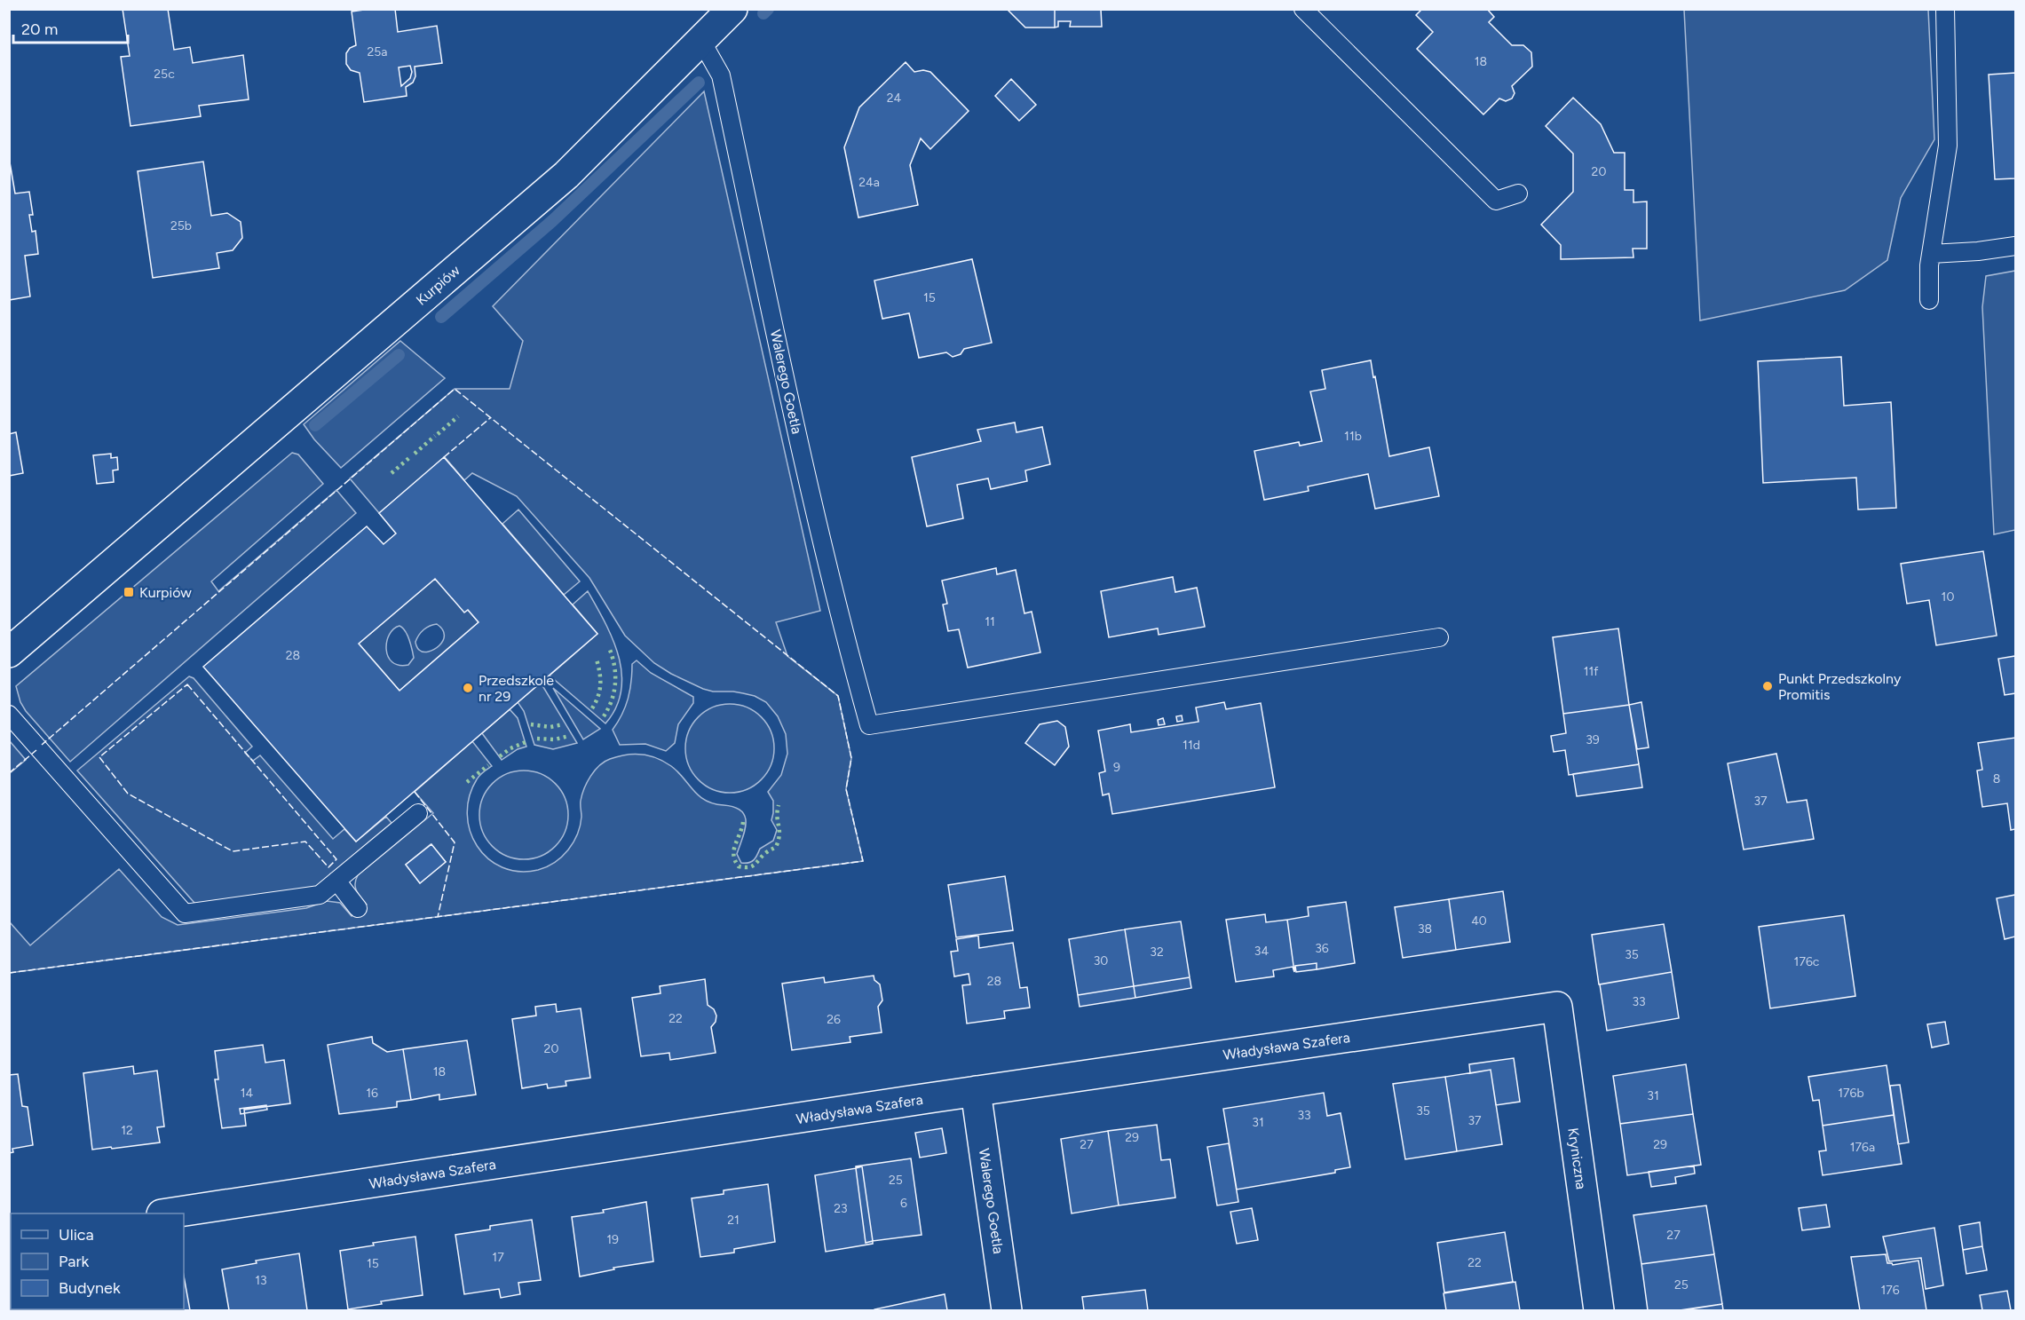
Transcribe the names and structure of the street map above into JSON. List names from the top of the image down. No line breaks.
{"streets":{"street":["Kurpiów","Walerego Goetla","Władysława Szafera","Kryniczna"]},"crossings":[["Kurpiów","Walerego Goetla"],["Walerego Goetla","Władysława Szafera"],["Władysława Szafera","Kryniczna"]],"places":{"transit":["Kurpiów"],"other":["Punkt Przedszkolny Promitis","Przedszkole nr 29"]},"house_numbers":["25a","18","25c","24","20","24a","25b","15","11b","10","11","28","11f","39","11d","9","8","37","40","38","36","34","32","35","30","176c","28","33","22","26","20","18","14","16","176b","31","35","33","37","31","12","29","27","29","176a","25","6","23","21","27","19","17","22","15","13","25","176"],"legend":["Ulica","Park","Budynek"],"scale_bar":"20 m"}
